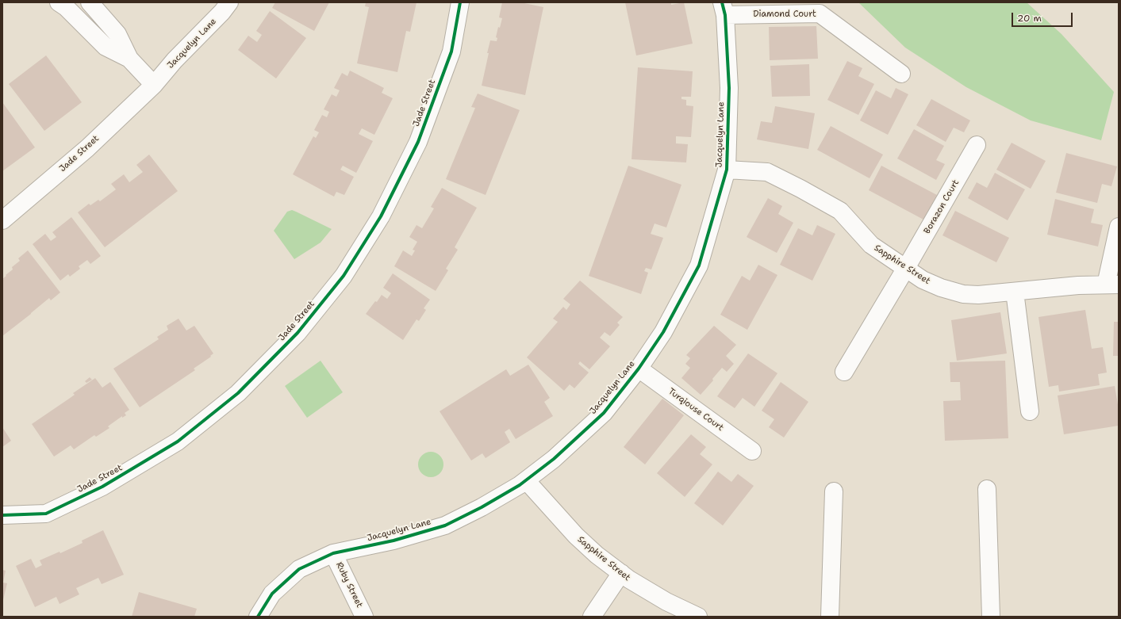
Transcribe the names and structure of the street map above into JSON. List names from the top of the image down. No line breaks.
{"streets":{"street":["Diamond Court","Jacquelyn Lane","Jade Street","Borazon Court","Sapphire Street","Turqiouse Court","Ruby Street"]},"crossings":[["Diamond Court","Jacquelyn Lane"],["Jacquelyn Lane","Jade Street"],["Jacquelyn Lane","Sapphire Street"],["Jacquelyn Lane","Turqiouse Court"],["Jacquelyn Lane","Ruby Street"],["Borazon Court","Sapphire Street"]],"scale_bar":"20 m"}
